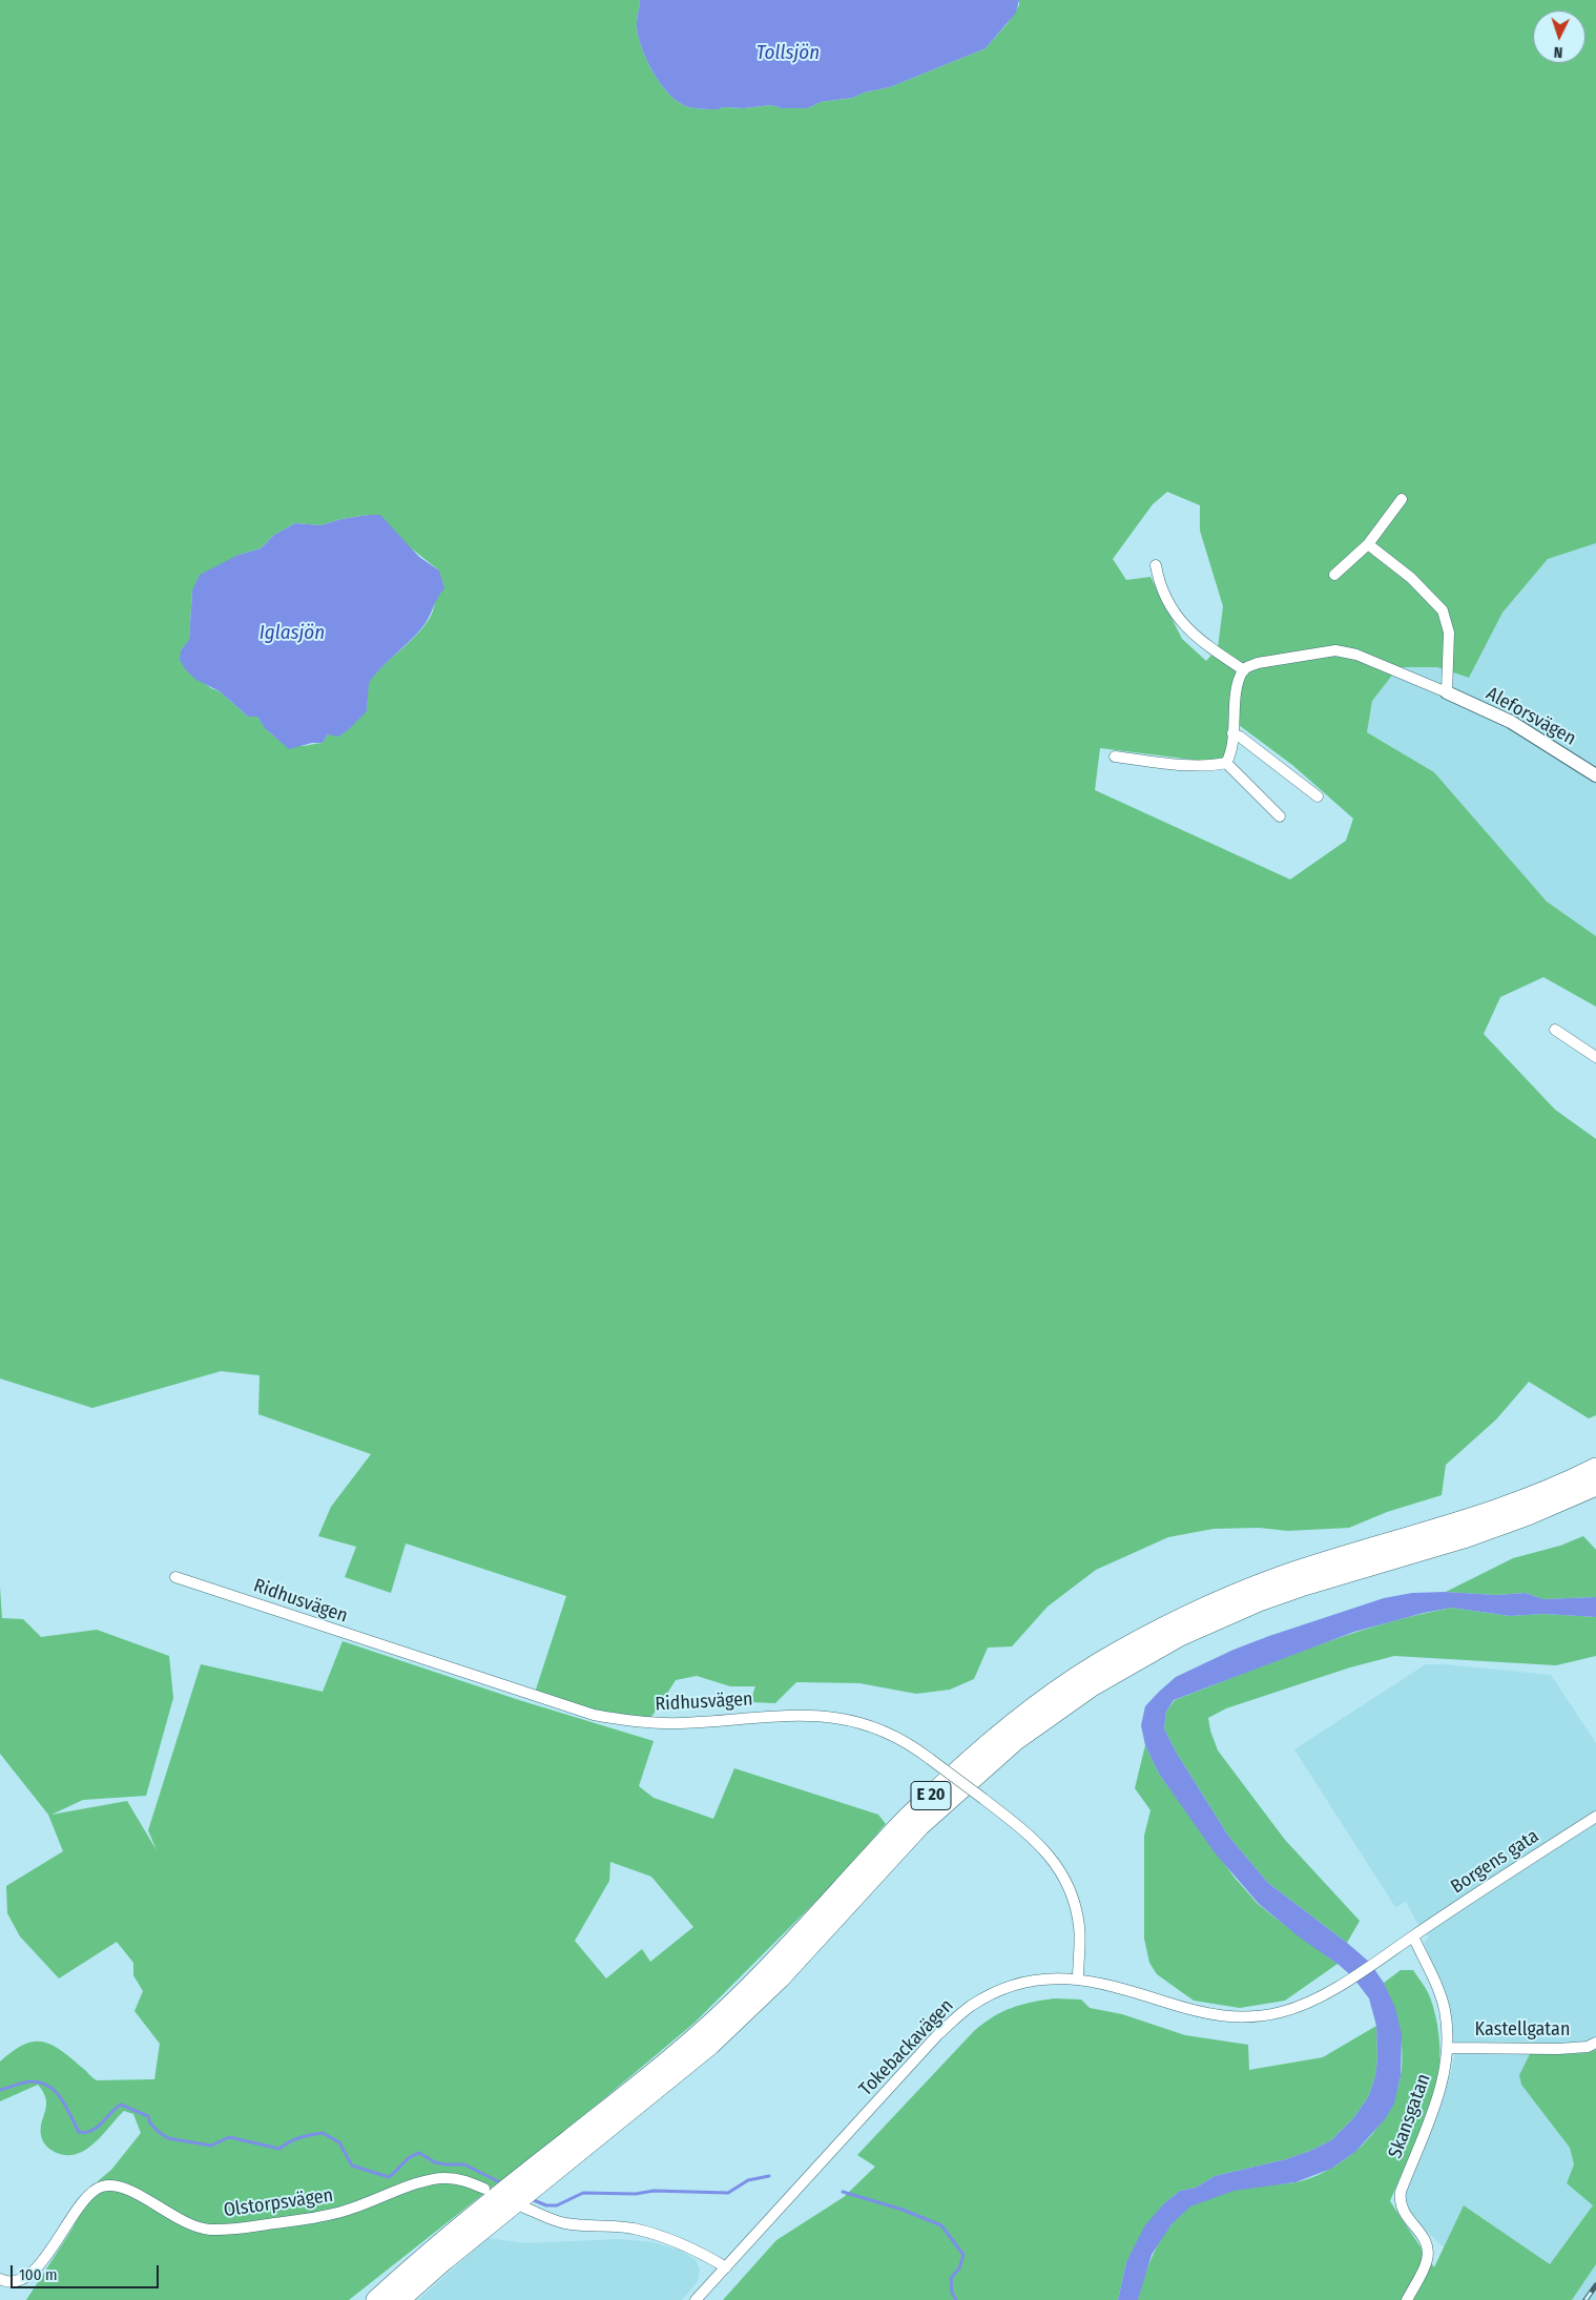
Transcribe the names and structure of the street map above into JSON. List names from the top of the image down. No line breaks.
{"streets":{"highway":["E 20"],"street":["Aleforsvägen","Ridhusvägen","Borgens gata","Kastellgatan","Tokebackavägen","Skansgatan","Olstorpsvägen"]},"crossings":[["Ridhusvägen","Tokebackavägen"],["Borgens gata","Tokebackavägen"],["Borgens gata","Skansgatan"],["Kastellgatan","Skansgatan"],["Tokebackavägen","Skansgatan"]],"water":["Tollsjön","Iglasjön"],"scale_bar":"100 m","north":"bottom"}
